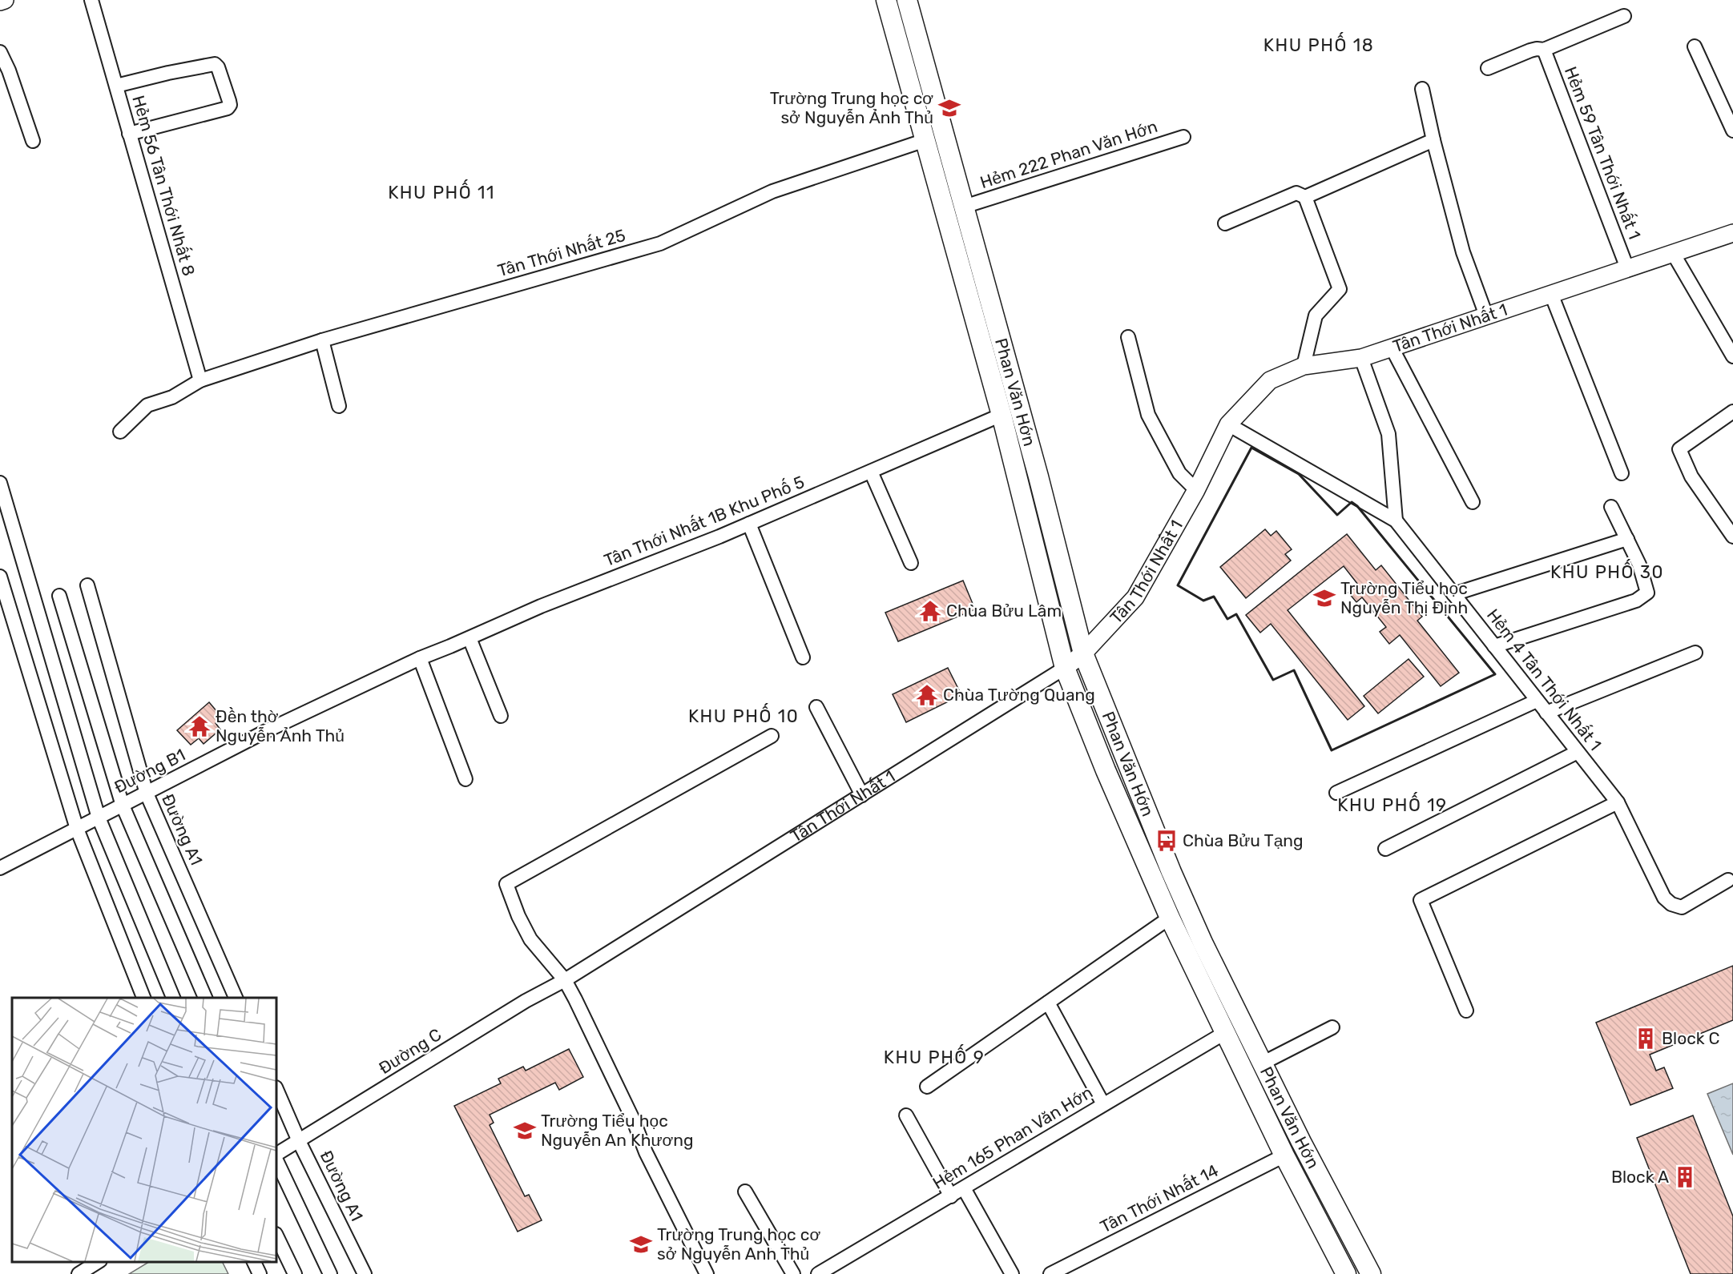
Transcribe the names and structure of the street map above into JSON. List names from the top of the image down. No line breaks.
{"streets":{"main road":["Phan Văn Hớn"],"street":["Hẻm 59 Tân Thới Nhất 1","Hẻm 222 Phan Văn Hớn","Hẻm 56 Tân Thới Nhất 8","Tân Thới Nhất 25","Tân Thới Nhất 1","Tân Thới Nhất 1B Khu Phố 5","Hẻm 4 Tân Thới Nhất 1","Đường B1","Đường A1","Đường C","Hẻm 165 Phan Văn Hớn","Tân Thới Nhất 14"]},"crossings":[["Hẻm 59 Tân Thới Nhất 1","Tân Thới Nhất 1"],["Hẻm 222 Phan Văn Hớn","Phan Văn Hớn"],["Hẻm 56 Tân Thới Nhất 8","Tân Thới Nhất 25"],["Tân Thới Nhất 25","Phan Văn Hớn"],["Tân Thới Nhất 1","Phan Văn Hớn"],["Tân Thới Nhất 1","Hẻm 4 Tân Thới Nhất 1"],["Tân Thới Nhất 1","Đường C"],["Phan Văn Hớn","Tân Thới Nhất 1B Khu Phố 5"],["Phan Văn Hớn","Hẻm 165 Phan Văn Hớn"],["Phan Văn Hớn","Tân Thới Nhất 14"],["Tân Thới Nhất 1B Khu Phố 5","Đường B1"],["Đường B1","Đường A1"],["Đường A1","Đường C"]],"districts":["KHU PHỐ 18","KHU PHỐ 11","KHU PHỐ 30","KHU PHỐ 10","KHU PHỐ 19","KHU PHỐ 9"],"places":{"school or university":["Trường Trung học cơ sở Nguyễn Ảnh Thủ","Trường Tiểu học Nguyễn Thị Định","Trường Tiểu học Nguyễn An Khương","Trường Trung học cơ sở Nguyễn Anh Thủ"],"temple":["Chùa Bửu Lâm","Chùa Tường Quang","Đền thờ Nguyễn Ảnh Thủ"],"bus stop":["Chùa Bửu Tạng"],"building":["Block C","Block A"]}}
